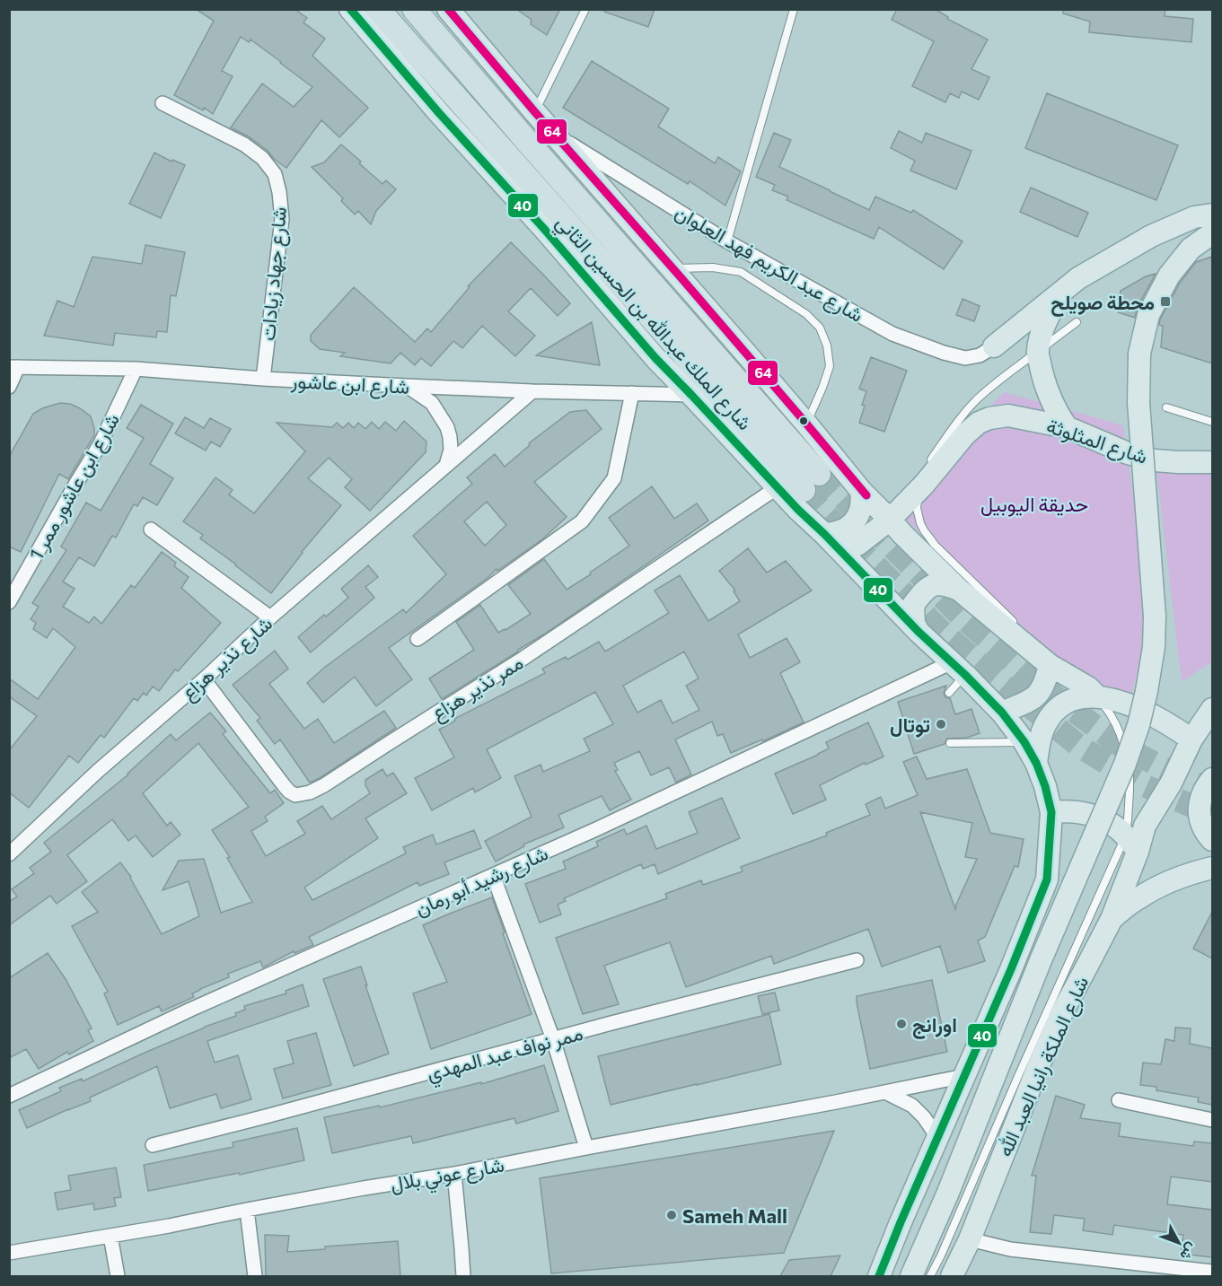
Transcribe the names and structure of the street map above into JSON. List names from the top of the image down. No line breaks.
{"streets":{"highway":["شارع الملك عبدالله بن الحسين الثاني"],"main road":["شارع المثلوثة","شارع الملكة رانيا العبد الله"],"street":["شارع عبد الكريم فهد العلوان","شارع جهاد زيادات","شارع ابن عاشور","شارع ابن عاشور ممر 1","شارع نذير هزاع","ممر نذير هزاع","شارع رشيد أبو رمان","ممر نواف عبد المهدي","شارع عوني بلال"]},"crossings":[["شارع جهاد زيادات","شارع ابن عاشور"],["شارع ابن عاشور","شارع ابن عاشور ممر 1"],["شارع ابن عاشور","شارع نذير هزاع"],["شارع نذير هزاع","ممر نذير هزاع"]],"parks":["حديقة اليوبيل"],"places":{"transit":["محطة صويلح"],"other":["توتال","اورانج","Sameh Mall"]},"lines":["transit line 40","transit line 64"],"north":"bottom right"}
